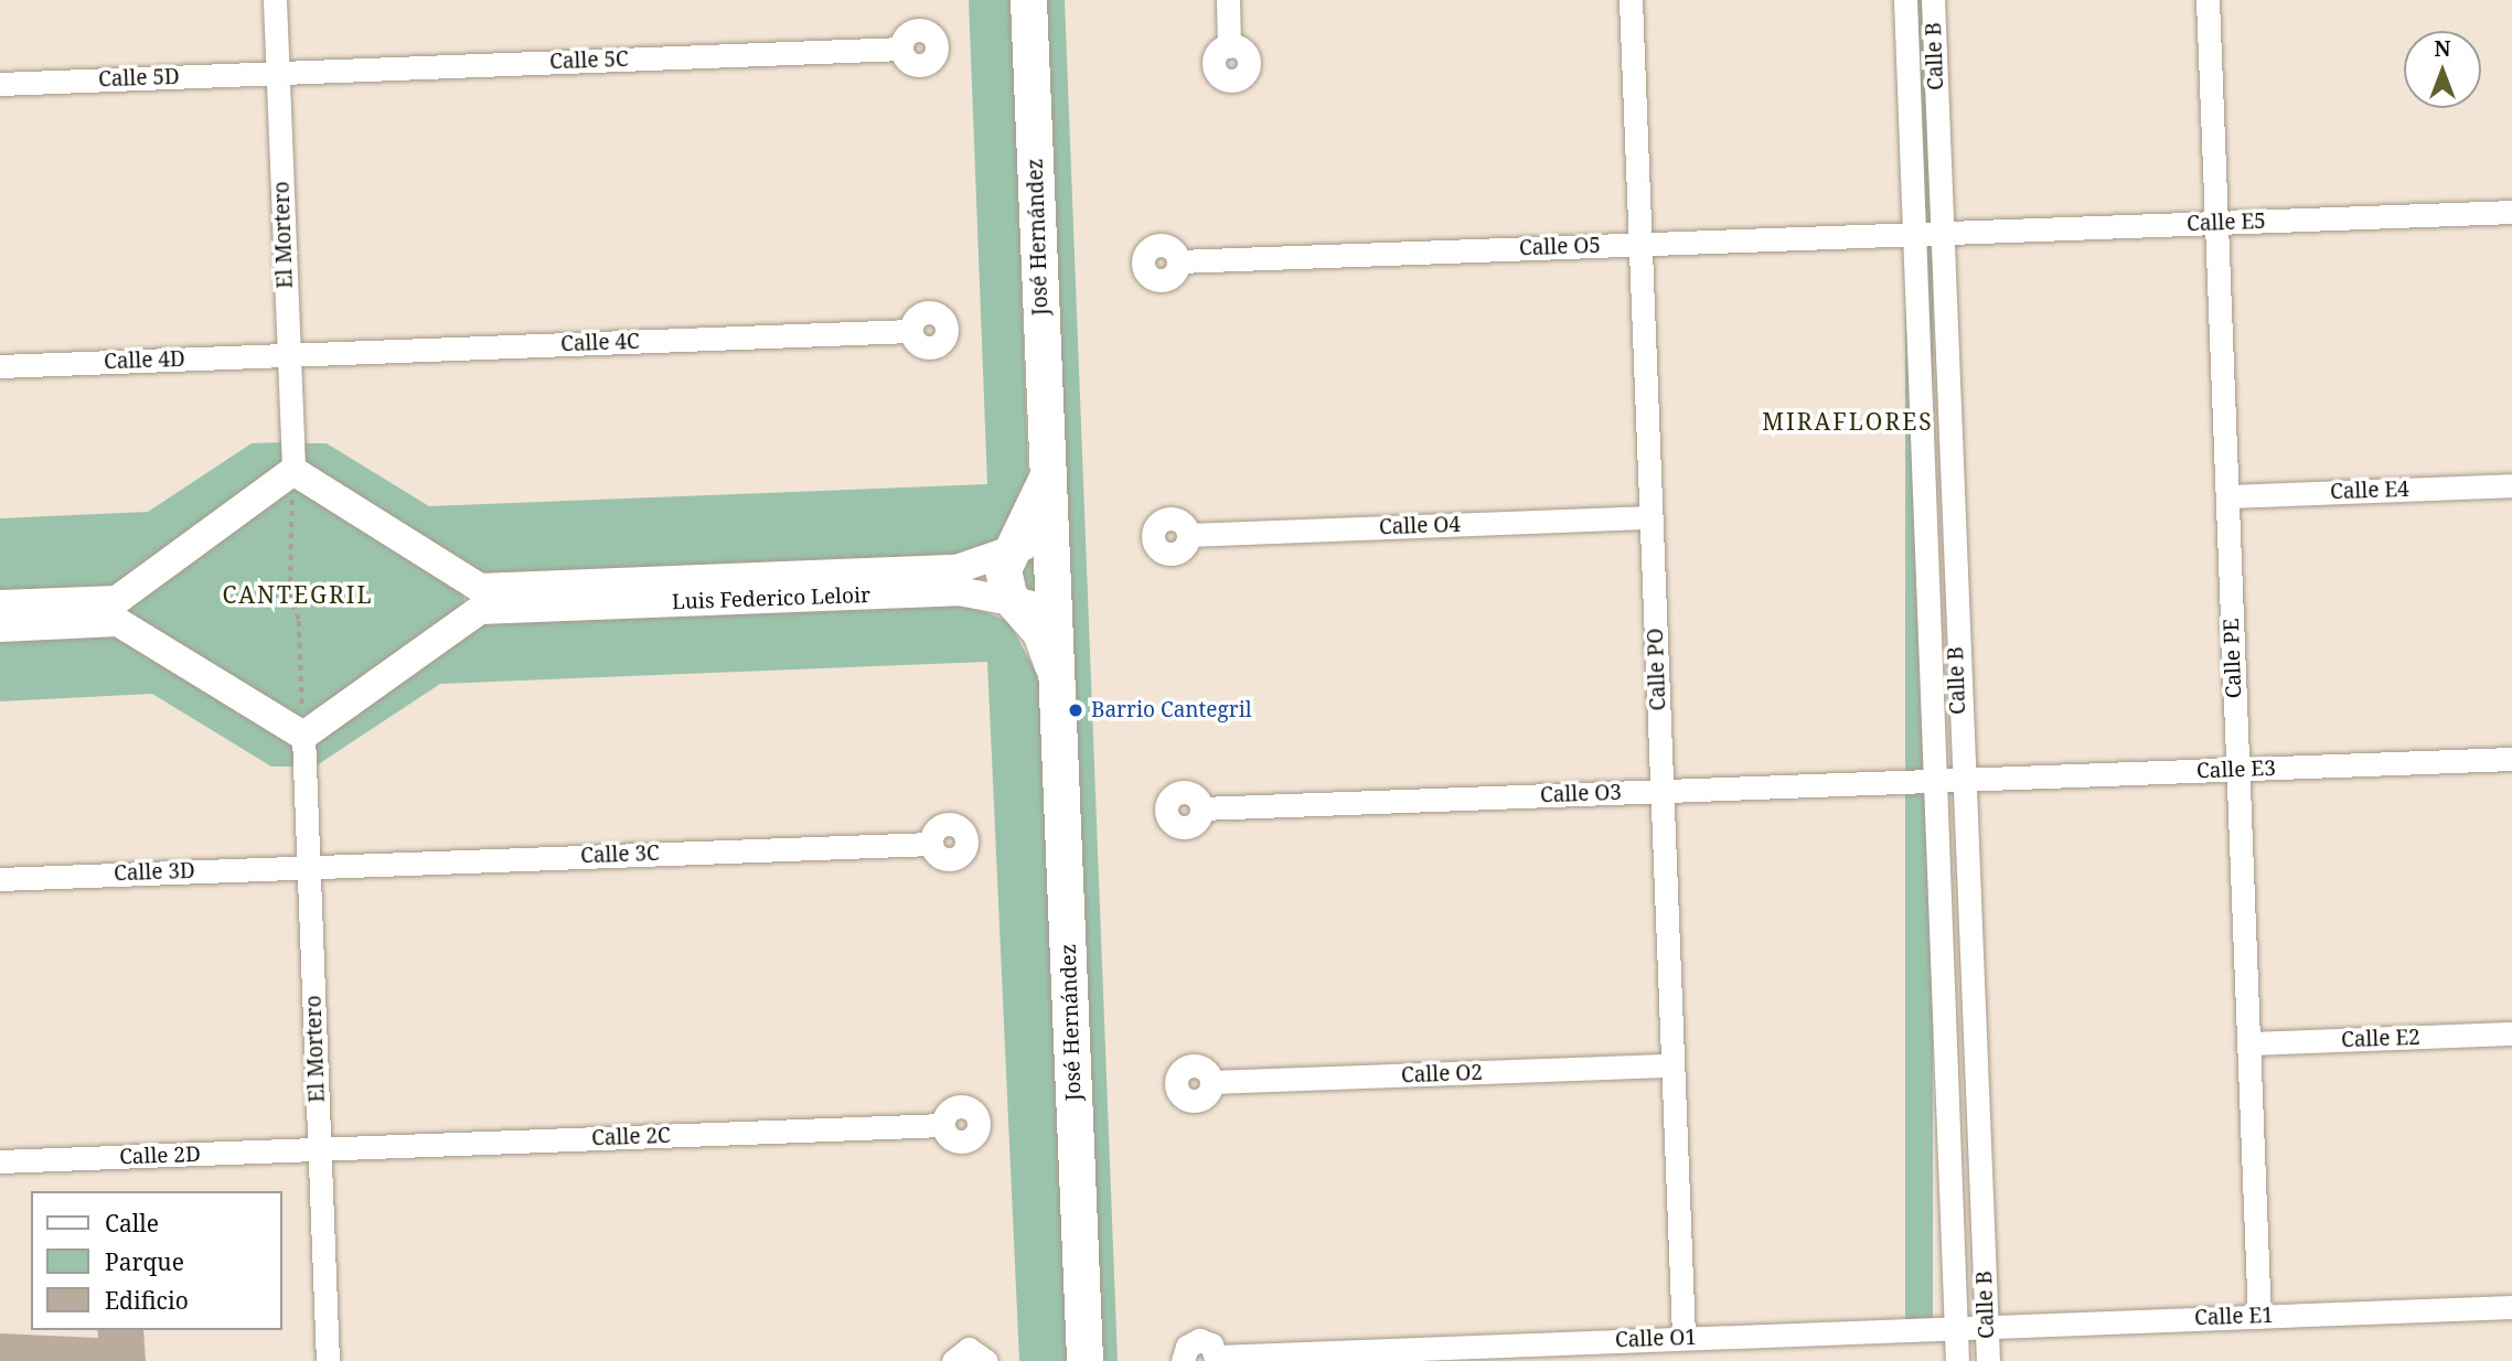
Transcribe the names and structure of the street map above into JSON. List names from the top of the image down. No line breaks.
{"streets":{"main road":["José Hernández"],"street":["Calle B","Calle 5C","Calle 5D","Calle E5","El Mortero","Calle O5","Calle 4C","Calle 4D","Calle E4","Calle O4","Luis Federico Leloir","Calle PE","Calle PO","Calle E3","Calle O3","Calle 3C","Calle 3D","Calle E2","Calle O2","Calle 2C","Calle 2D","Calle E1","Calle O1"]},"crossings":[["Calle B","Calle E5"],["Calle B","Calle O5"],["Calle B","Calle E3"],["Calle B","Calle O3"],["Calle B","Calle E1"],["Calle B","Calle O1"],["Calle 5C","Calle 5D"],["Calle 5C","El Mortero"],["Calle 5D","El Mortero"],["Calle E5","Calle O5"],["Calle E5","Calle PE"],["El Mortero","Calle 4C"],["El Mortero","Calle 4D"],["El Mortero","Calle 3C"],["El Mortero","Calle 3D"],["El Mortero","Calle 2C"],["El Mortero","Calle 2D"],["José Hernández","Luis Federico Leloir"],["Calle O5","Calle PO"],["Calle 4C","Calle 4D"],["Calle E4","Calle PE"],["Calle O4","Calle PO"],["Calle PE","Calle E3"],["Calle PE","Calle E2"],["Calle PE","Calle E1"],["Calle PO","Calle O3"],["Calle PO","Calle O2"],["Calle PO","Calle O1"],["Calle E3","Calle O3"],["Calle 3C","Calle 3D"],["Calle 2C","Calle 2D"],["Calle E1","Calle O1"]],"districts":["MIRAFLORES","CANTEGRIL"],"places":["Barrio Cantegril"],"legend":["Calle","Parque","Edificio"],"north":"top"}
